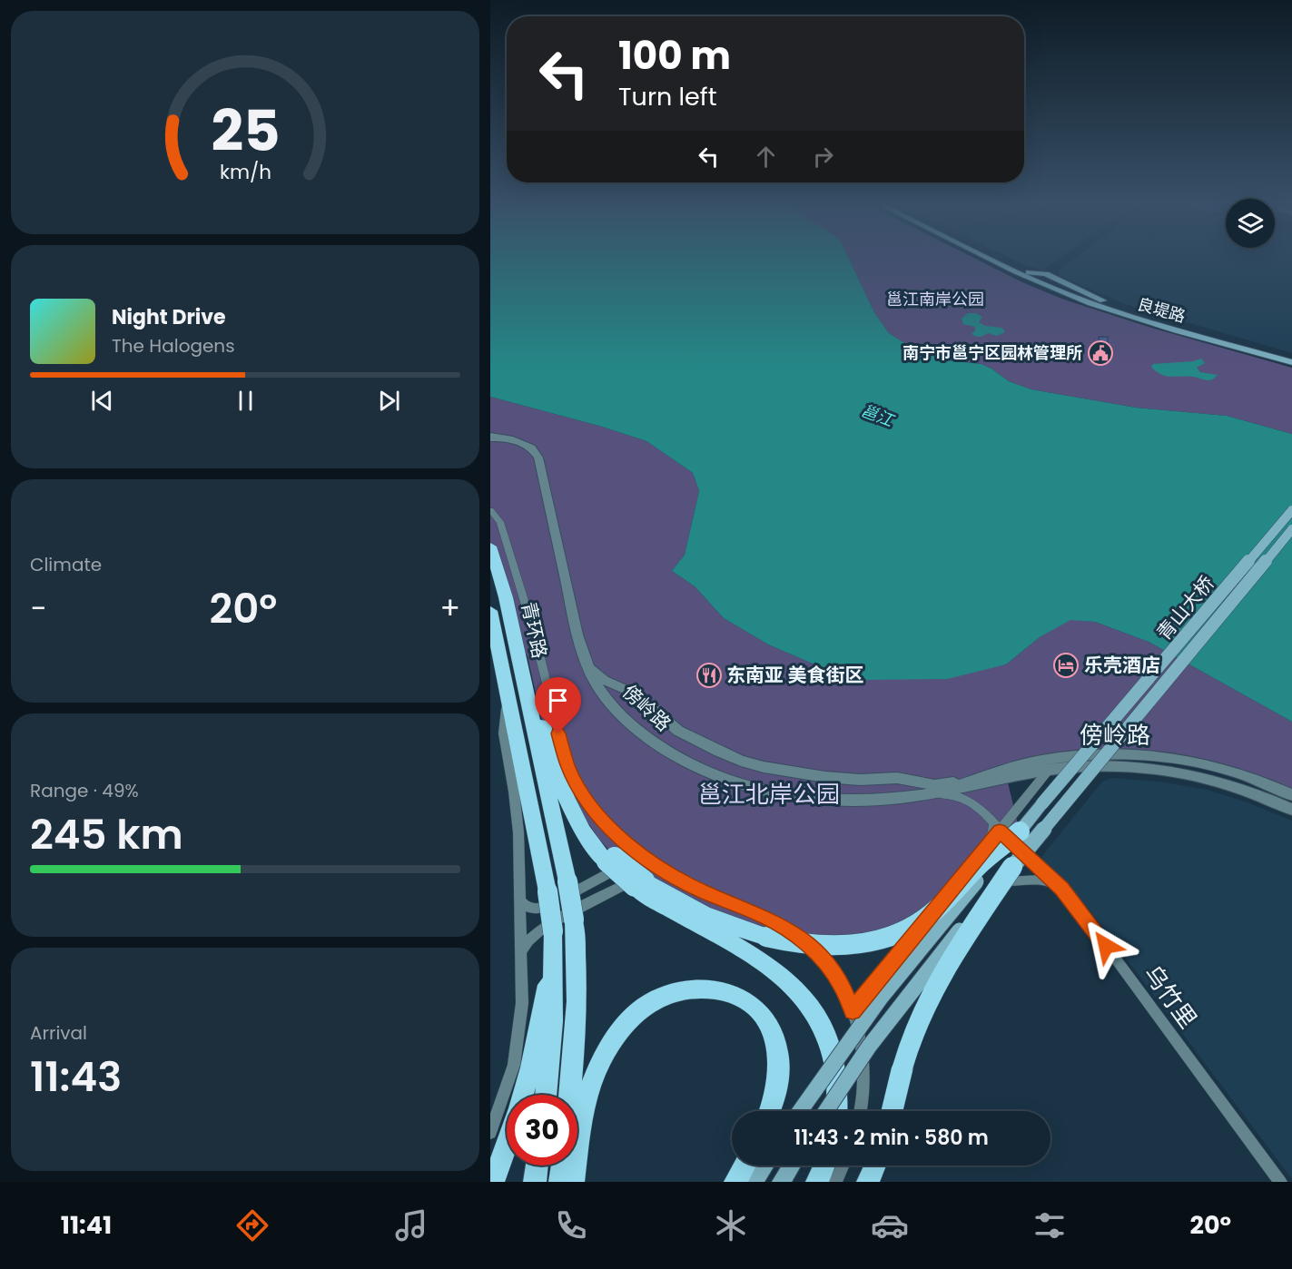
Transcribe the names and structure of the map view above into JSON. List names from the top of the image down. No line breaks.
{"streets":{"main road":["良堤路","青山大桥","青环路"],"street":["傍岭路","乌竹里"]},"crossings":[["青山大桥","乌竹里"],["傍岭路","乌竹里"]],"water":["邕江"],"parks":["邕江南岸公园","邕江北岸公园"],"places":{"public building":["南宁市邕宁区园林管理所"],"hotel":["乐壳酒店"],"restaurant":["东南亚 美食街区"]},"page":{"turn":["100 m","Turn left"],"song":["Night Drive","The Halogens"],"tile":["Climate",["Range · 49%","245 km"],["Arrival","11:43"]],"heat":["−","20°","+"],"limit":"30","trip":"11:43 · 2 min · 580 m","tabs":["11:41","20°"],"gauge":["25","km/h"]}}
